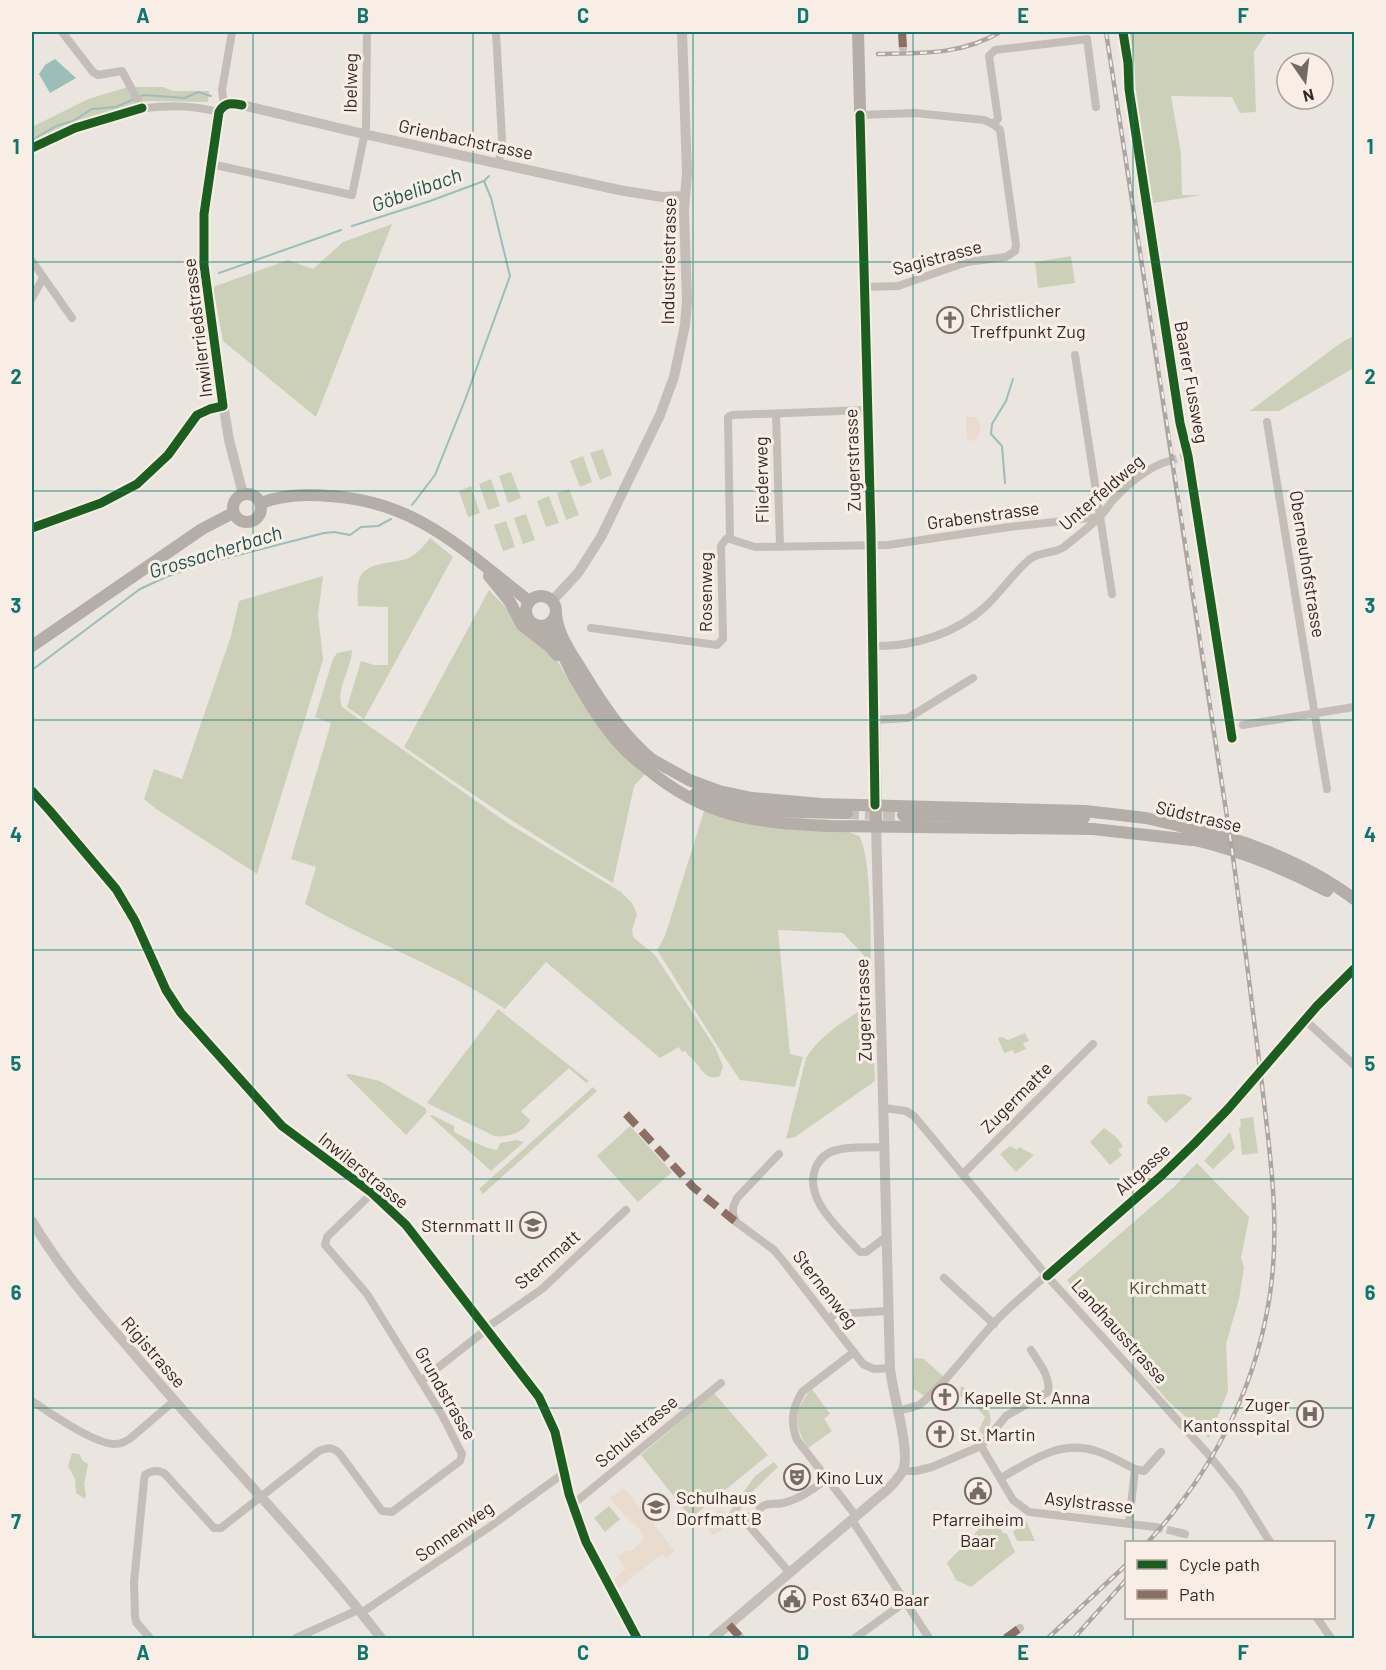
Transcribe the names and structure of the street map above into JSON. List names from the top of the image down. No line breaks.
{"streets":{"main road":["Zugerstrasse","Südstrasse"],"street":["Ibelweg","Grienbachstrasse","Sagistrasse","Industriestrasse","Inwilerriedstrasse","Fliederweg","Unterfeldweg","Grabenstrasse","Oberneuhofstrasse","Rosenweg","Zugermatte","Altgasse","Inwilerstrasse","Sternmatt","Sternenweg","Landhausstrasse","Rigistrasse","Grundstrasse","Schulstrasse","Asylstrasse","Sonnenweg"],"cycle path":["Baarer Fussweg"]},"crossings":[["Ibelweg","Grienbachstrasse"],["Ibelweg","Inwilerriedstrasse"],["Grienbachstrasse","Industriestrasse"],["Grienbachstrasse","Inwilerriedstrasse"],["Sagistrasse","Zugerstrasse"],["Zugerstrasse","Unterfeldweg"],["Zugerstrasse","Grabenstrasse"],["Zugerstrasse","Altgasse"],["Zugerstrasse","Sternenweg"],["Zugerstrasse","Landhausstrasse"],["Fliederweg","Rosenweg"],["Unterfeldweg","Grabenstrasse"],["Zugermatte","Landhausstrasse"],["Altgasse","Landhausstrasse"],["Inwilerstrasse","Sternmatt"],["Inwilerstrasse","Grundstrasse"],["Inwilerstrasse","Schulstrasse"],["Inwilerstrasse","Sonnenweg"],["Sternmatt","Grundstrasse"],["Rigistrasse","Grundstrasse"],["Rigistrasse","Sonnenweg"]],"water":["Göbelibach","Grossacherbach"],"parks":["Kirchmatt"],"places":{"church":["Christlicher Treffpunkt Zug","Kapelle St. Anna","St. Martin"],"school or university":["Sternmatt II","Schulhaus Dorfmatt B"],"hospital":["Zuger Kantonsspital"],"theatre":["Kino Lux"],"public building":["Pfarreiheim Baar","Post 6340 Baar"]},"legend":["Cycle path","Path"],"north":"bottom","grid":{"columns":["A","B","C","D","E","F"],"rows":["1","2","3","4","5","6","7"]}}
